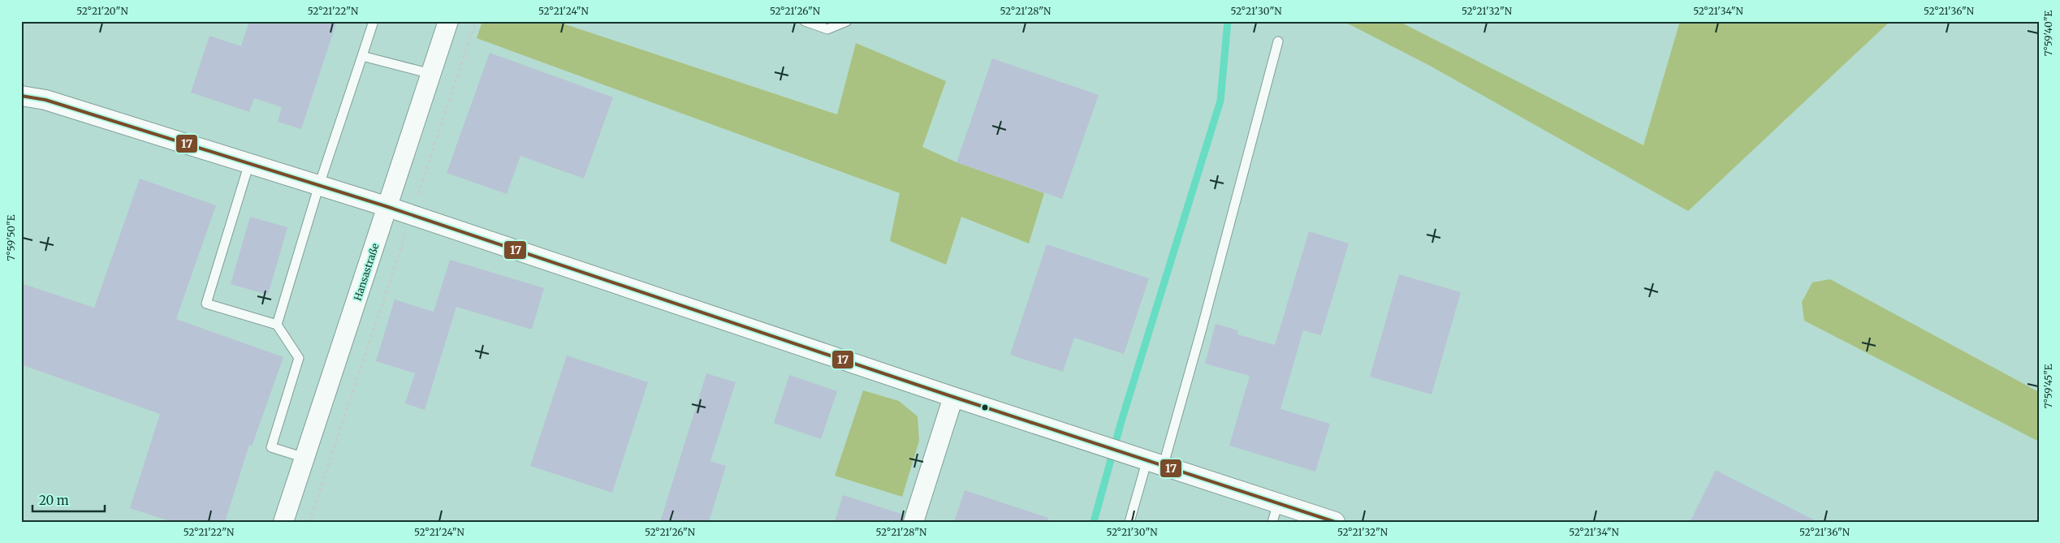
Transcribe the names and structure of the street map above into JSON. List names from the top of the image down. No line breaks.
{"streets":{"street":["Hansastraße"]},"lines":["transit line 17"],"scale_bar":"20 m","coordinates":["52°21'20\"N","52°21'22\"N","52°21'24\"N","52°21'26\"N","52°21'28\"N","52°21'30\"N","52°21'32\"N","52°21'34\"N","52°21'36\"N","7°59'40\"E","7°59'50\"E","7°59'45\"E"]}
